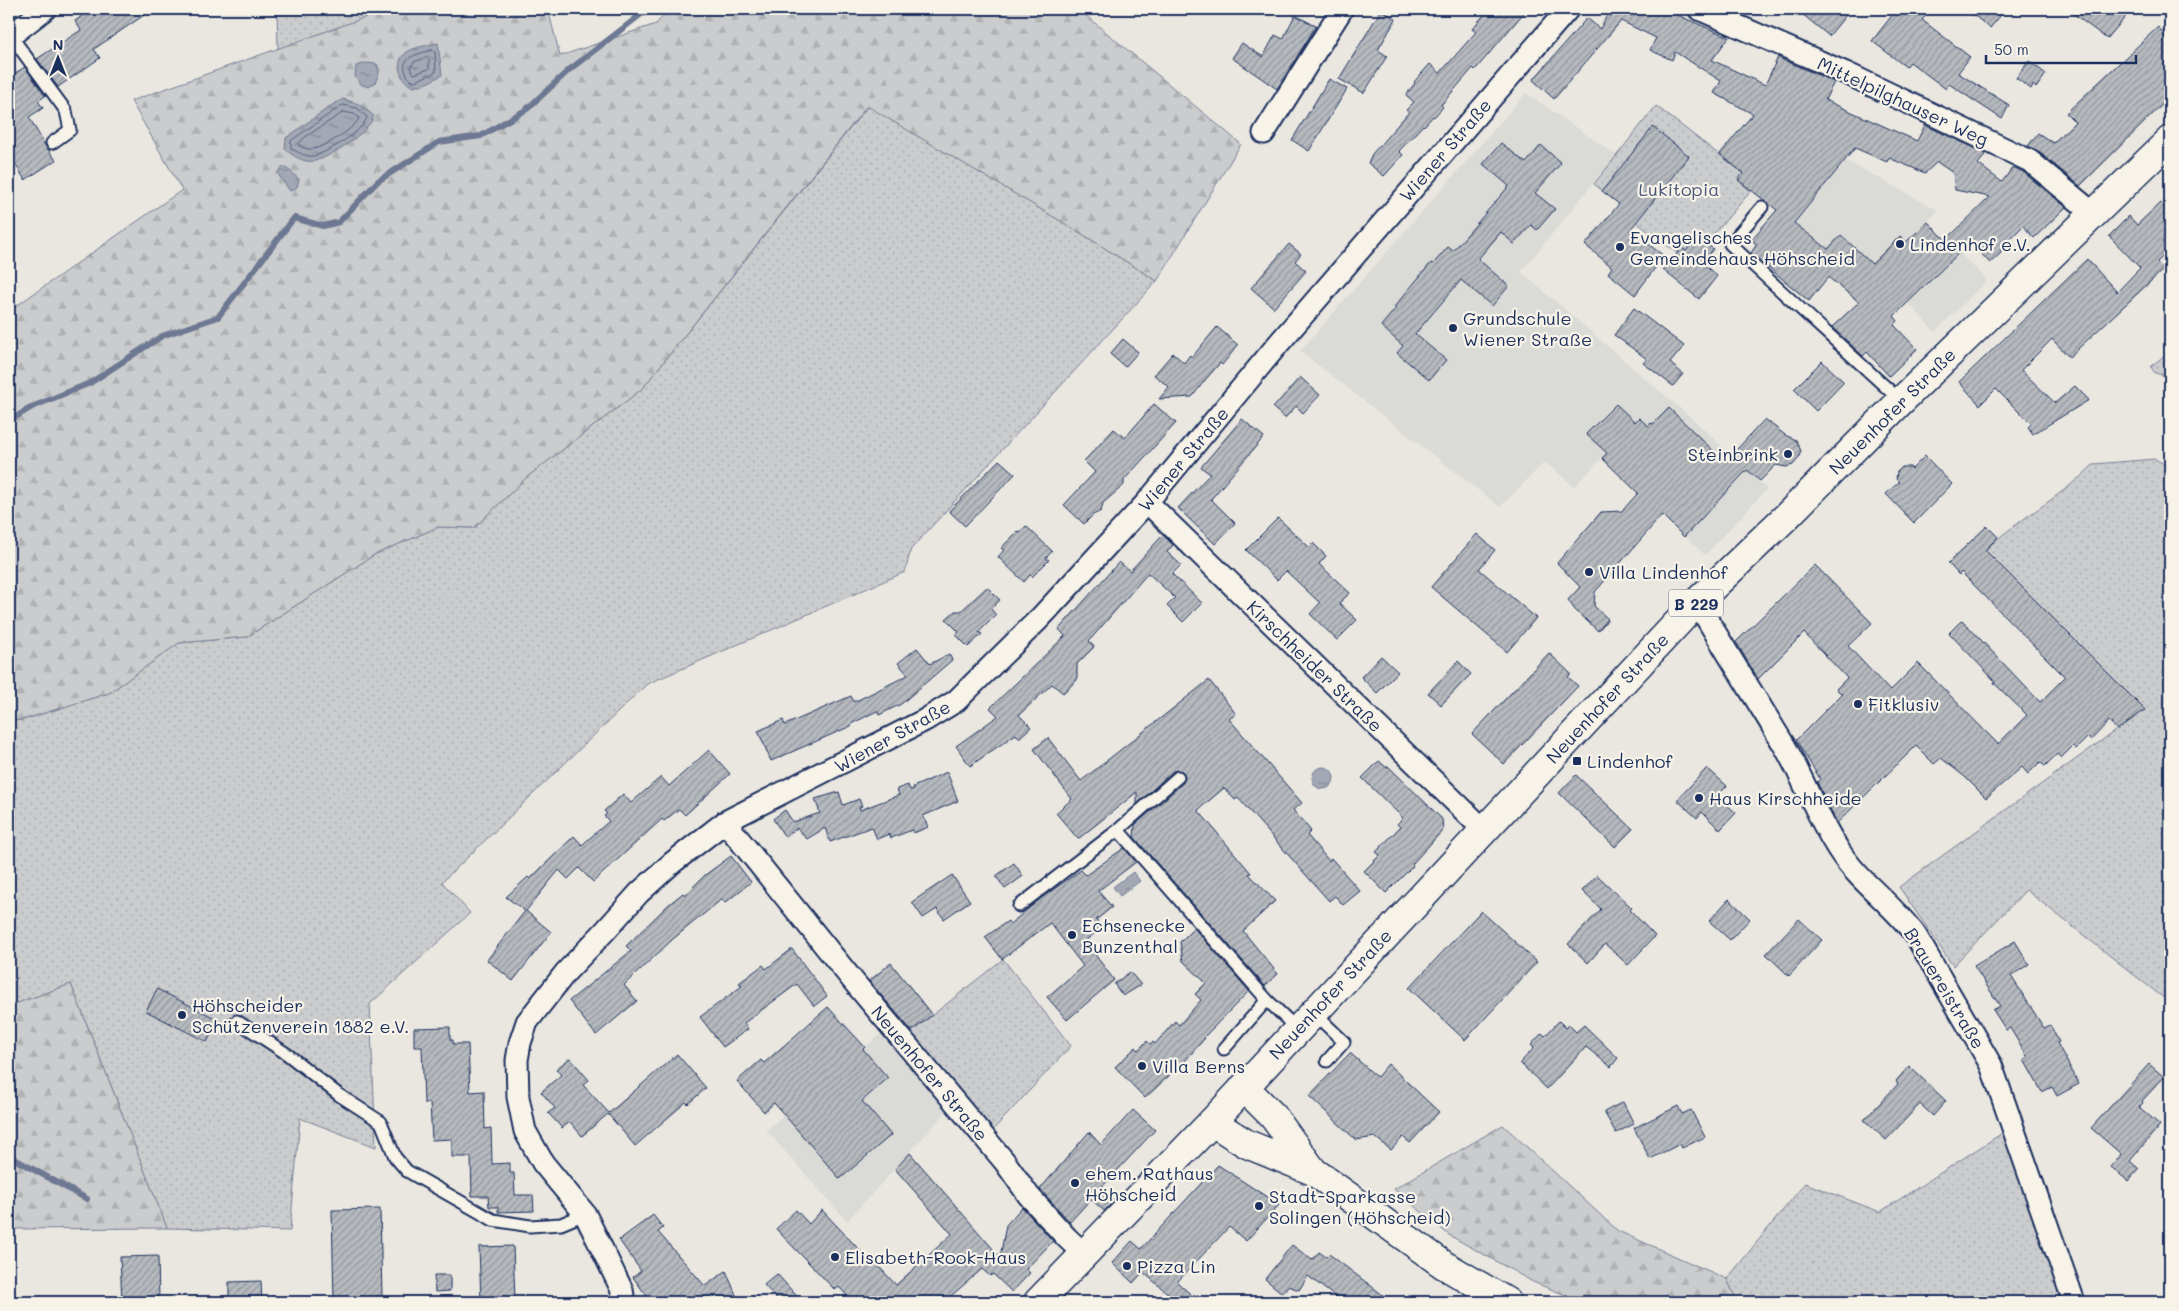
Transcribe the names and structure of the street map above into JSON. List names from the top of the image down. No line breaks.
{"streets":{"main road":["Neuenhofer Straße","B 229"],"street":["Mittelpilghauser Weg","Wiener Straße","Kirschheider Straße","Brauereistraße"]},"crossings":[["Mittelpilghauser Weg","Neuenhofer Straße"],["Wiener Straße","Neuenhofer Straße"],["Wiener Straße","Kirschheider Straße"],["Neuenhofer Straße","Kirschheider Straße"],["Neuenhofer Straße","Brauereistraße"]],"parks":["Lukitopia"],"places":{"other":["Lindenhof e.V.","Evangelisches Gemeindehaus Höhscheid","Grundschule Wiener Straße","Steinbrink","Villa Lindenhof","Fitklusiv","Haus Kirschheide","Echsenecke Bunzenthal","Höhscheider Schützenverein 1882 e.V.","Villa Berns","ehem. Rathaus Höhscheid","Stadt-Sparkasse Solingen (Höhscheid)","Elisabeth-Rook-Haus","Pizza Lin"],"transit":["Lindenhof"]},"scale_bar":"50 m","north":"top"}
